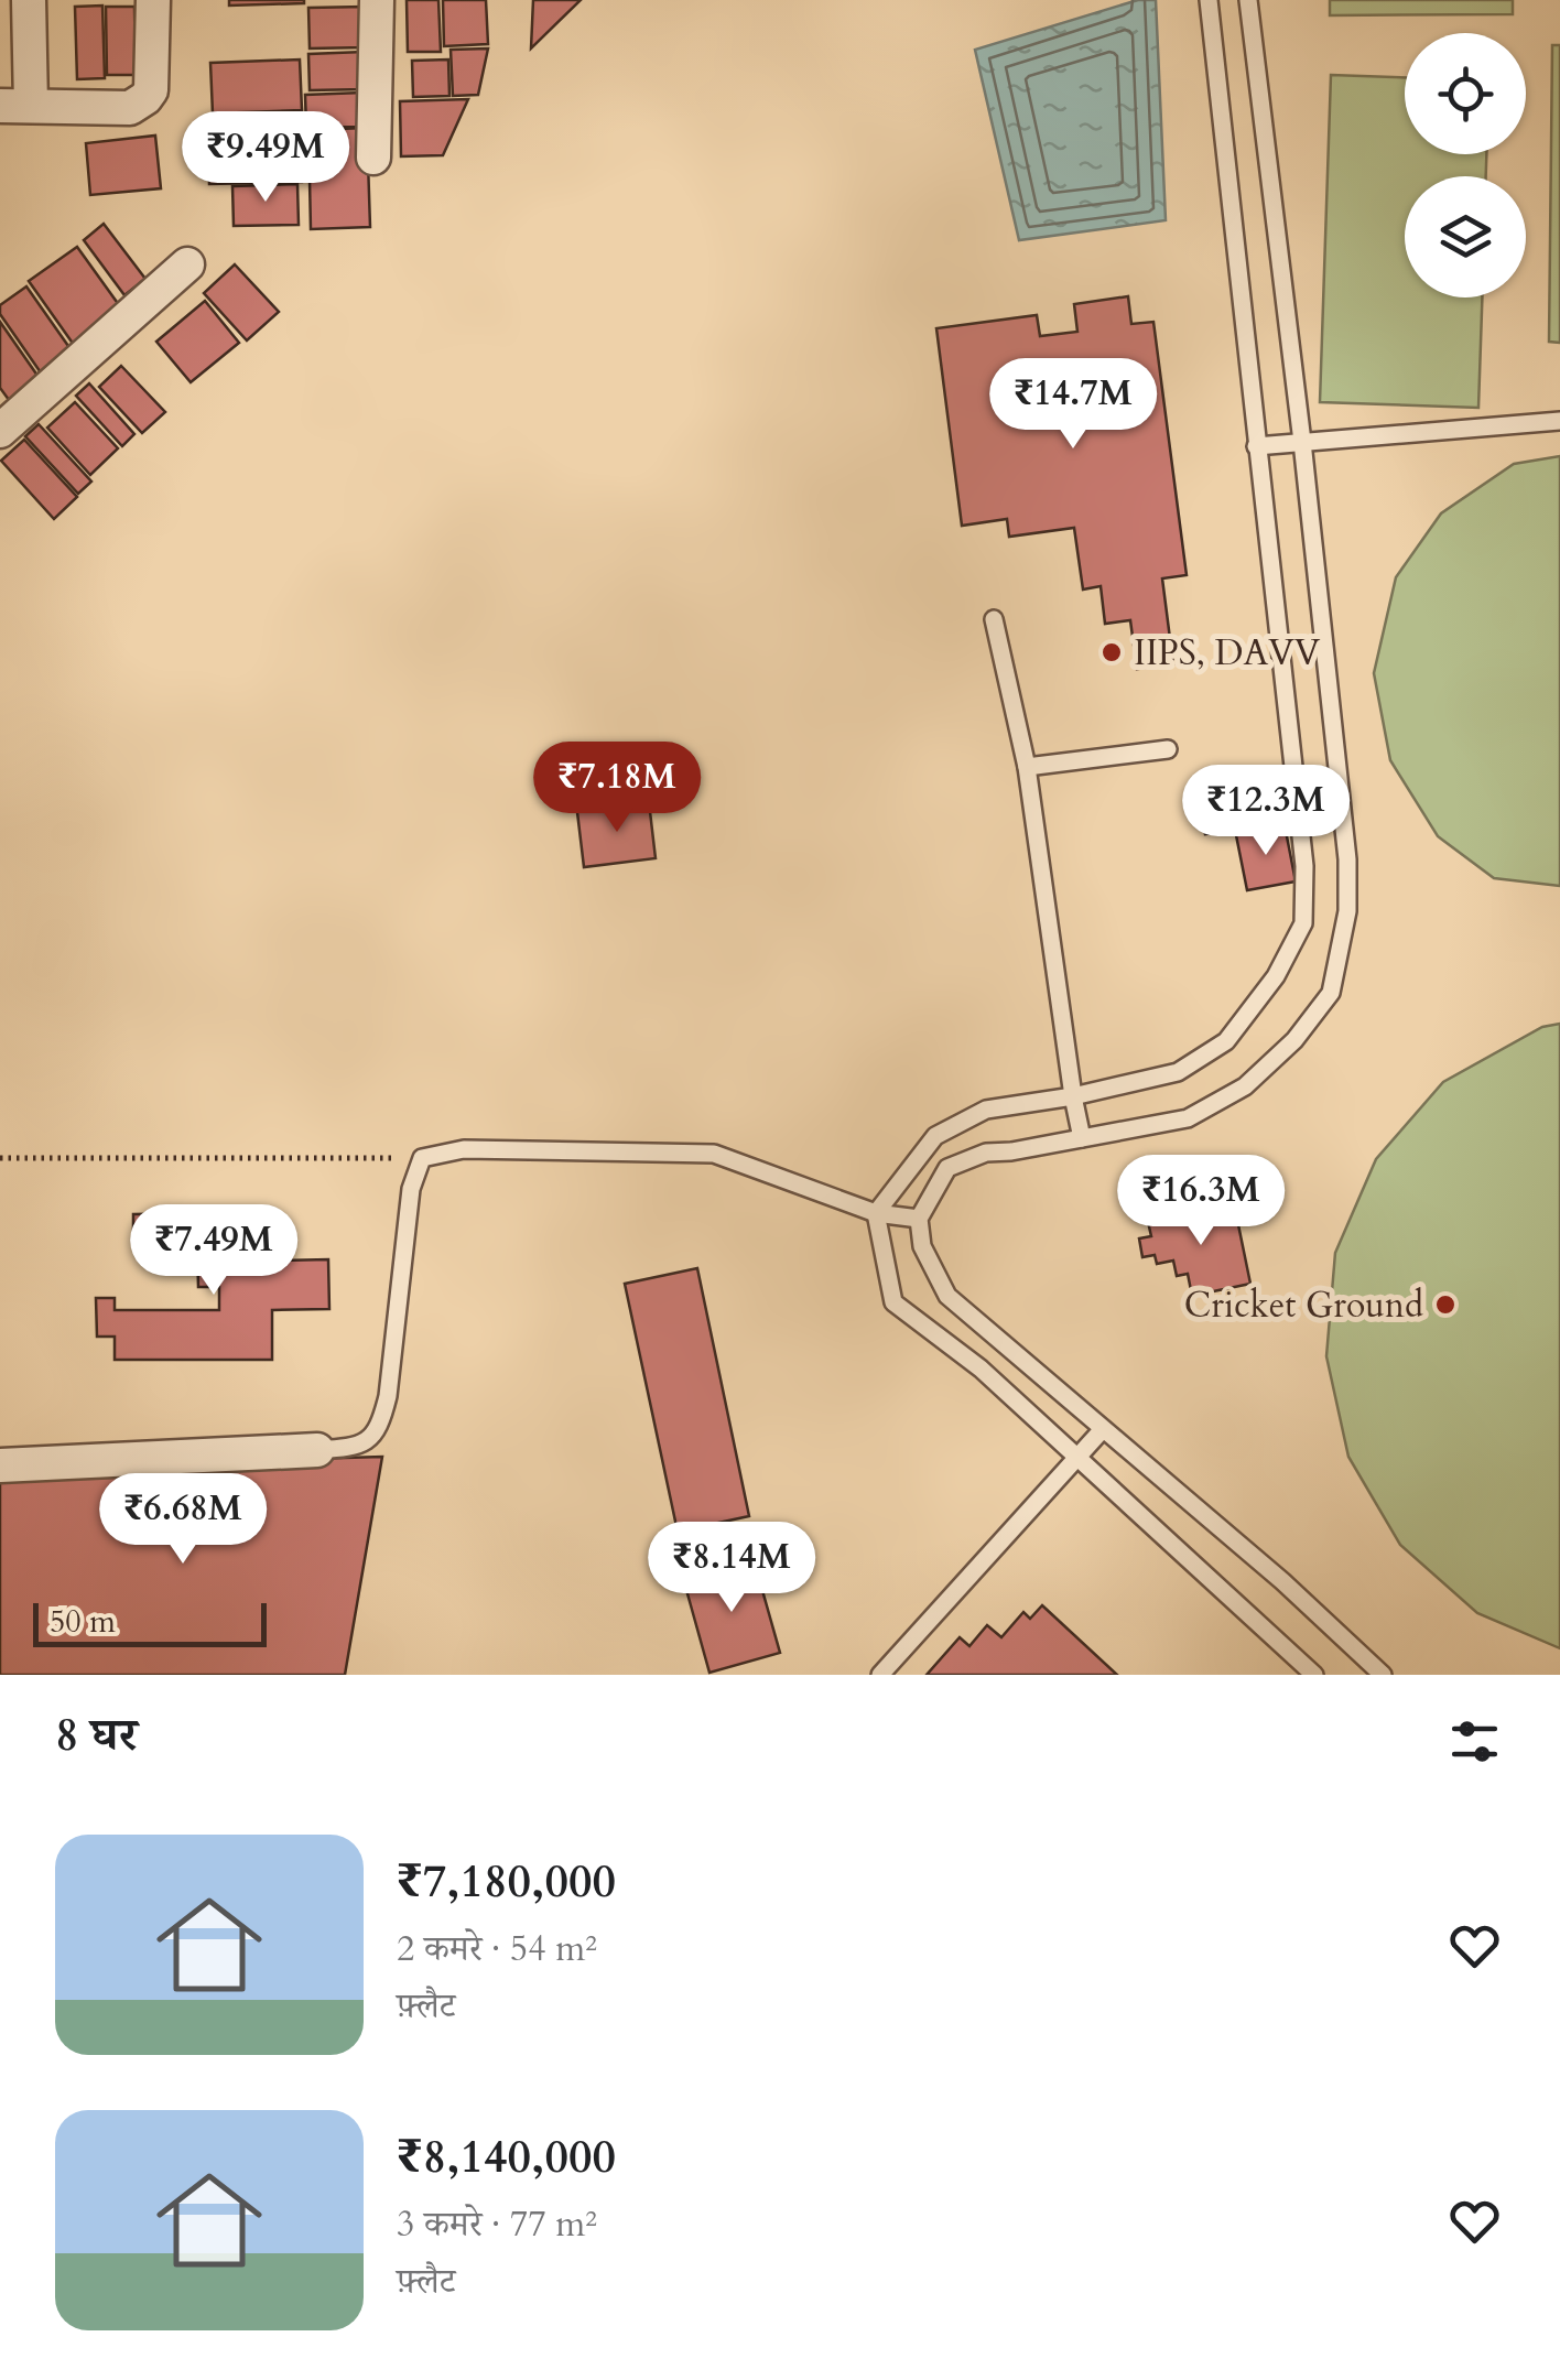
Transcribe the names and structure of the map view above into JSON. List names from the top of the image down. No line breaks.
{"places":["IIPS, DAVV","Cricket Ground"],"scale_bar":"50 m","page":{"price":["₹9.49M","₹14.7M","₹7.18M","₹12.3M","₹16.3M","₹7.49M","₹6.68M","₹8.14M"],"scale":"50 m","heading":"8 घर","list":[{"name":"₹7,180,000","note":"2 कमरे · 54 m² · फ़्लैट"},{"name":"₹8,140,000","note":"3 कमरे · 77 m² · फ़्लैट"}]}}
